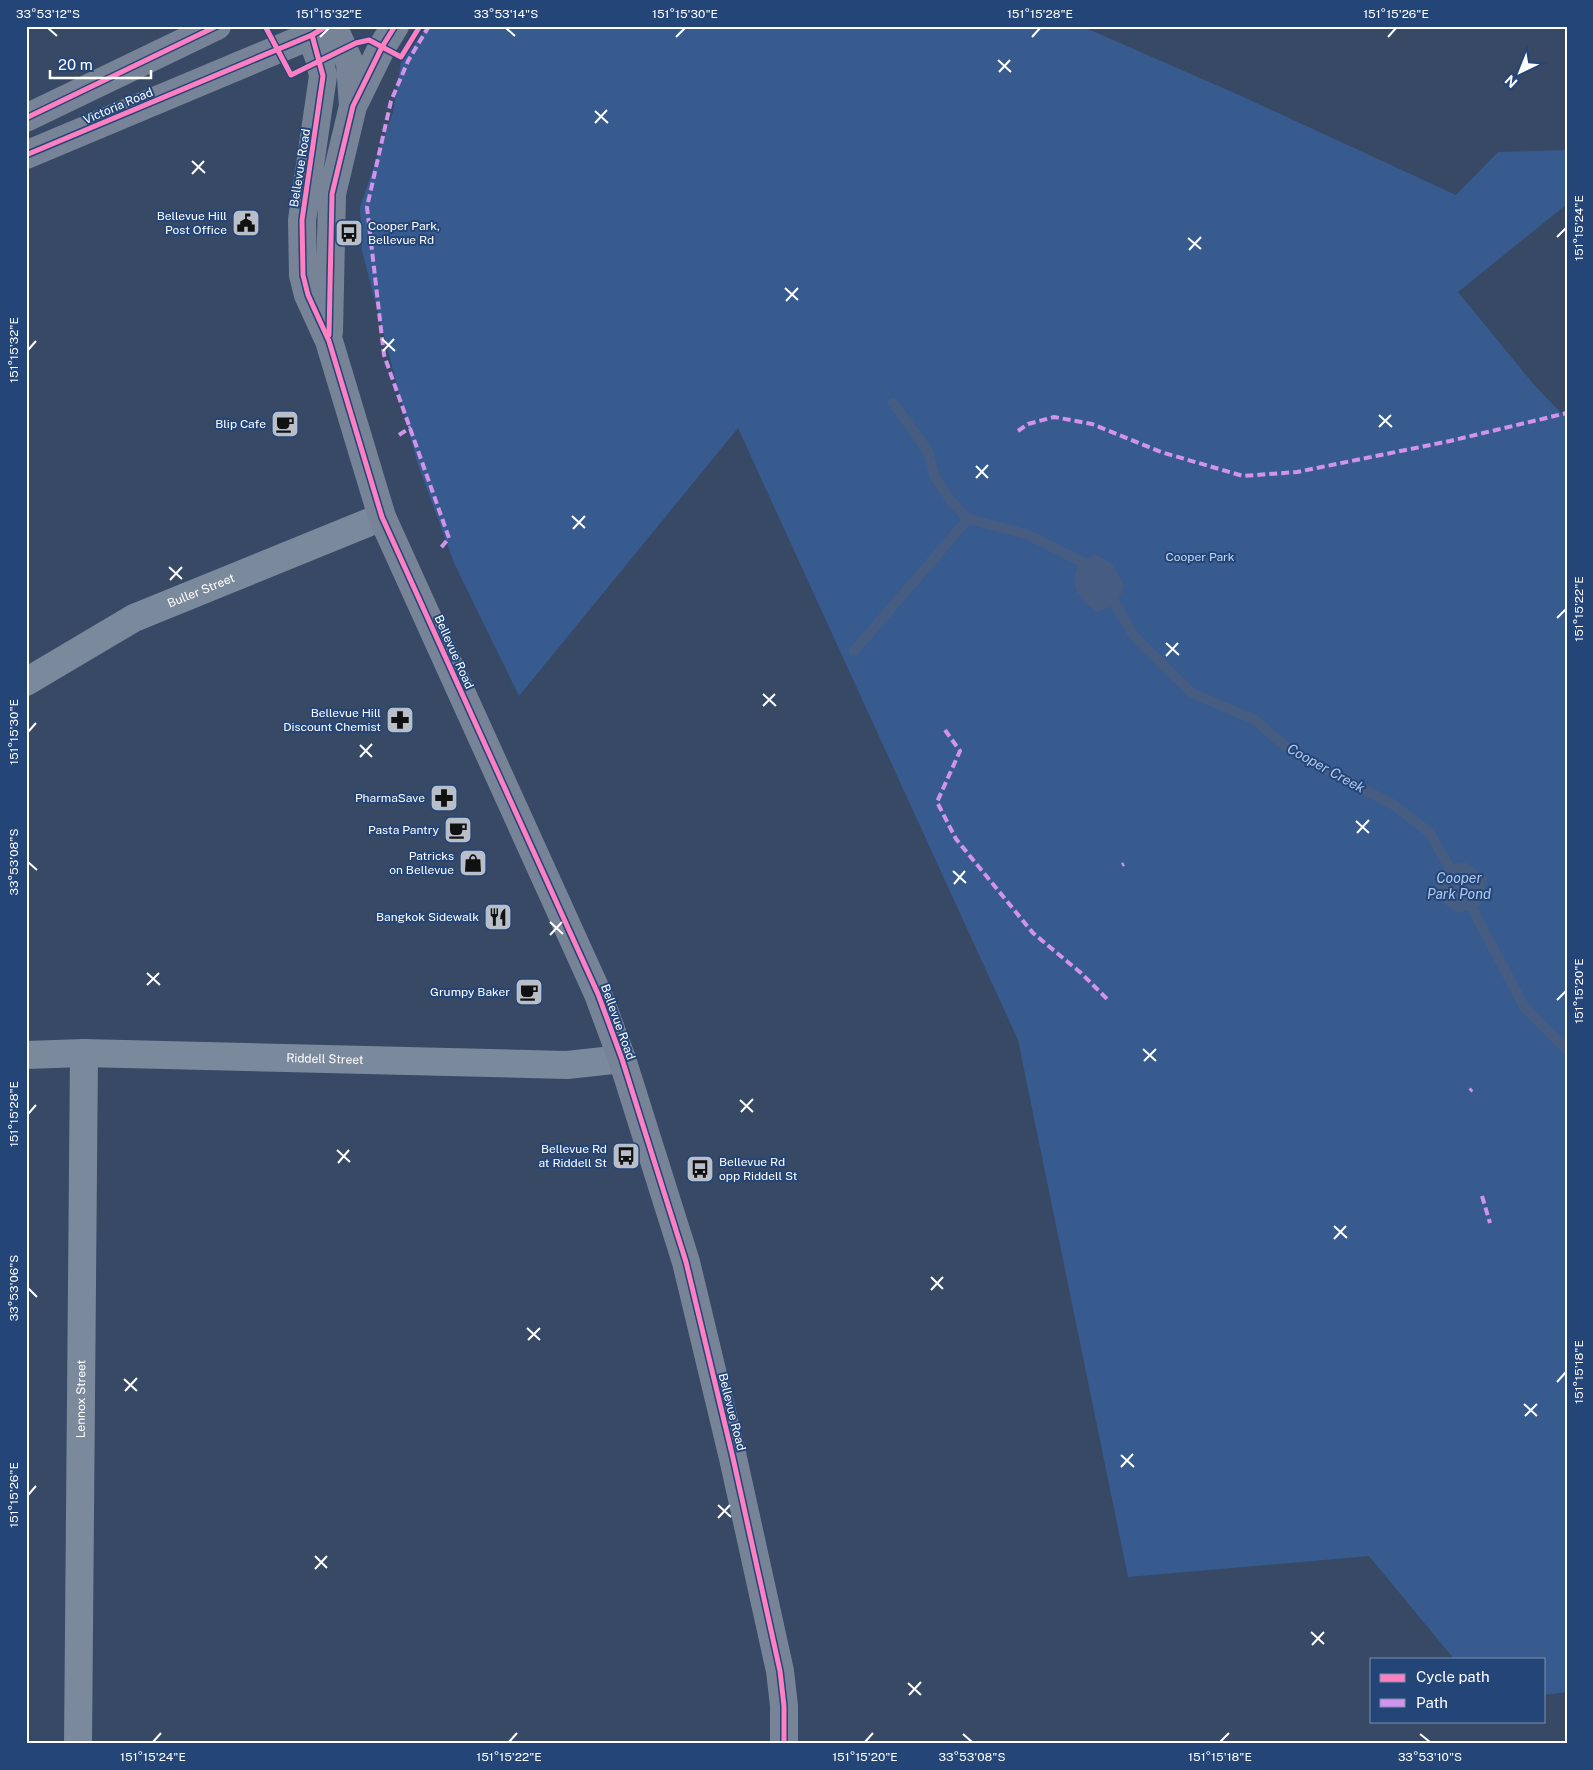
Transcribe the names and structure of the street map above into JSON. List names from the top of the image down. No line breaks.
{"streets":{"street":["Victoria Road","Bellevue Road","Buller Street","Riddell Street","Lennox Street"]},"crossings":[["Victoria Road","Bellevue Road"],["Bellevue Road","Buller Street"],["Bellevue Road","Riddell Street"],["Riddell Street","Lennox Street"]],"water":["Cooper Creek","Cooper Park Pond"],"parks":["Cooper Park"],"places":{"public building":["Bellevue Hill Post Office"],"bus stop":["Cooper Park, Bellevue Rd","Bellevue Rd at Riddell St","Bellevue Rd opp Riddell St"],"cafe":["Blip Cafe","Pasta Pantry","Grumpy Baker"],"pharmacy":["Bellevue Hill Discount Chemist","PharmaSave"],"shop":["Patricks on Bellevue"],"restaurant":["Bangkok Sidewalk"]},"legend":["Cycle path","Path"],"scale_bar":"20 m","north":"bottom left","coordinates":["33°53'12\"S","151°15'32\"E","33°53'14\"S","151°15'30\"E","151°15'28\"E","151°15'26\"E","151°15'24\"E","151°15'22\"E","33°53'08\"S","151°15'20\"E","33°53'06\"S","151°15'18\"E","33°53'10\"S"]}
